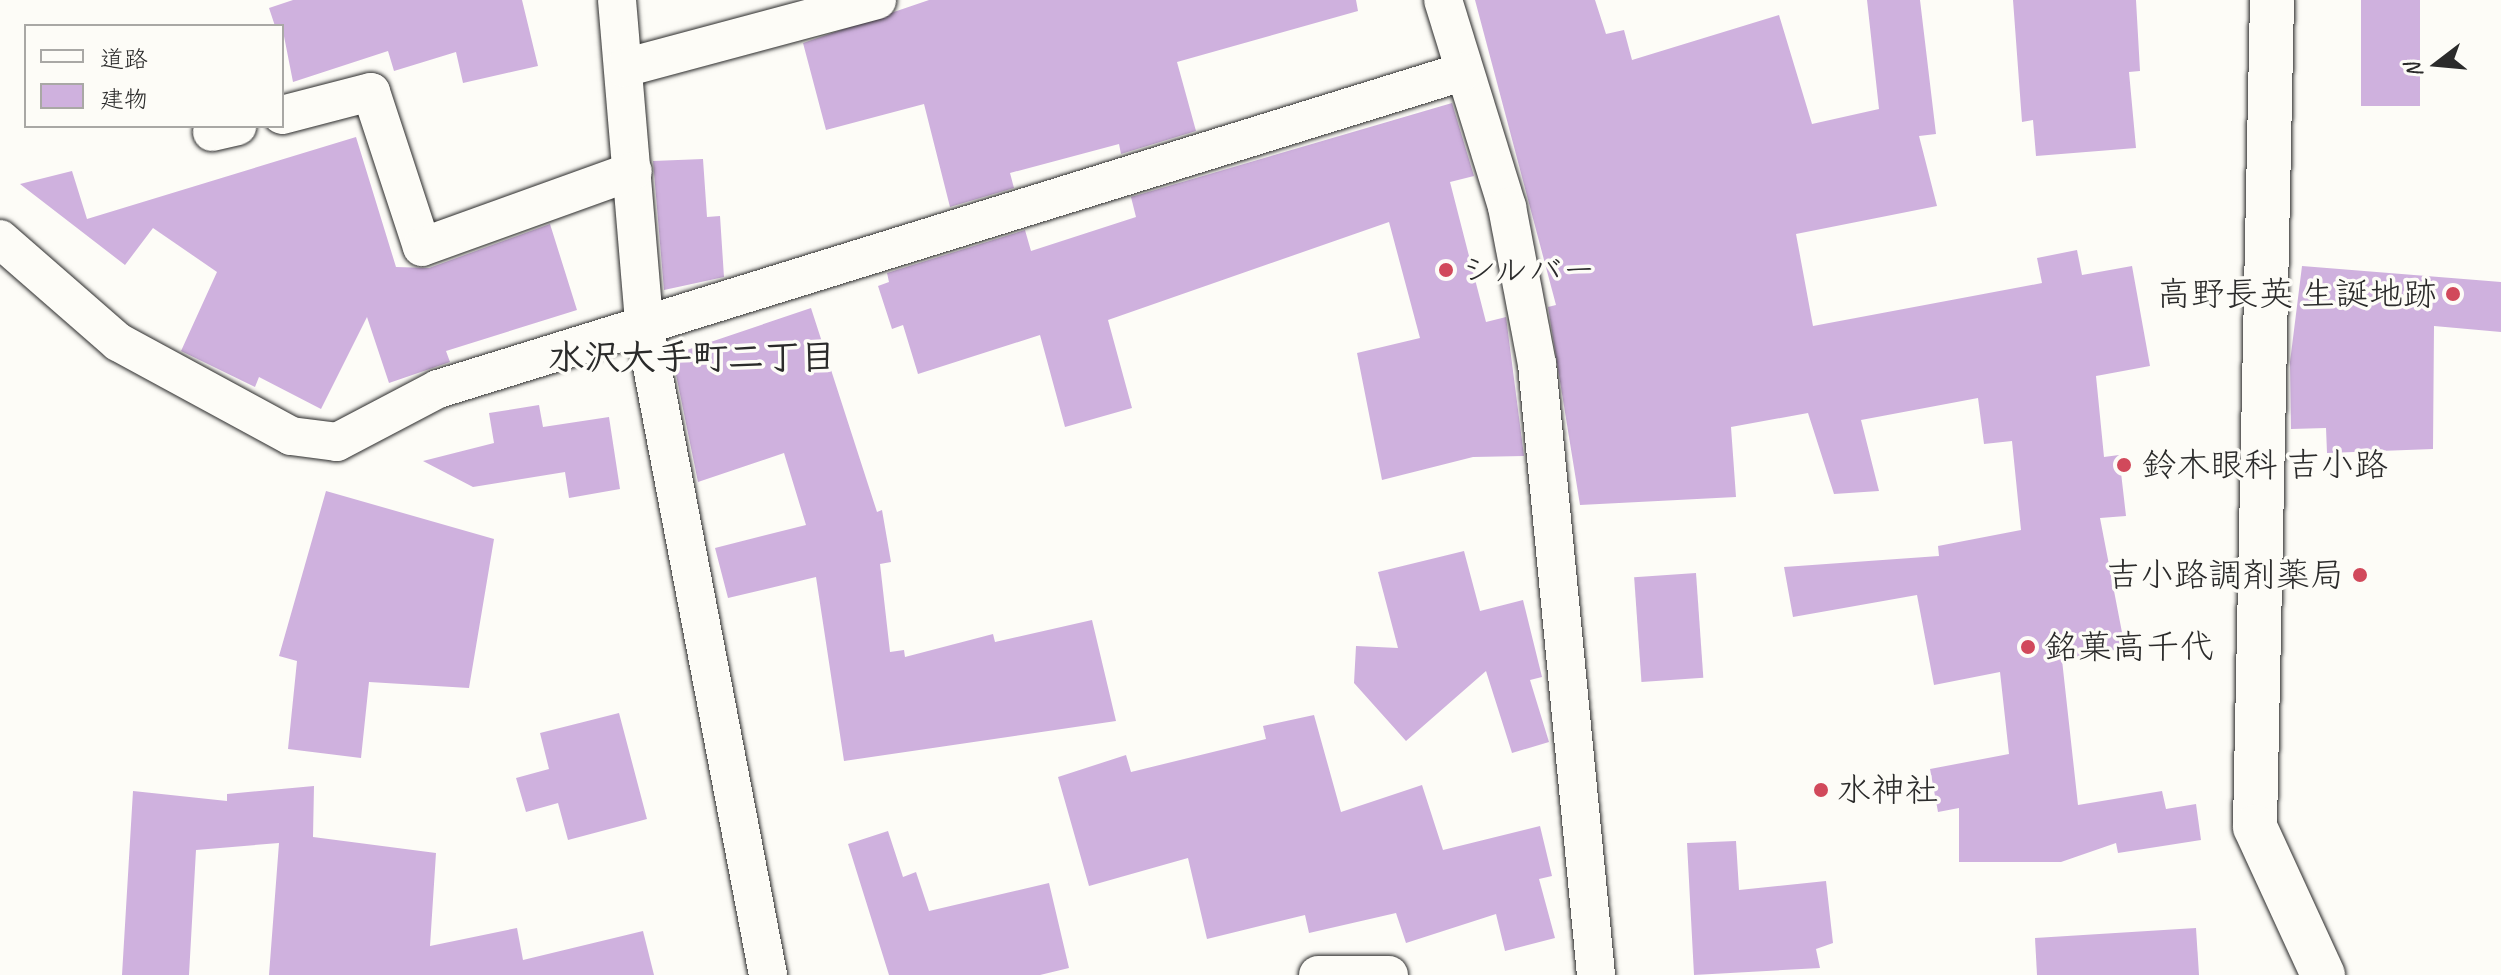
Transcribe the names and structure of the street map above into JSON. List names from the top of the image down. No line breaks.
{"districts":["水沢大手町二丁目"],"places":["シルバー","高野長英 生誕地跡","鈴木眼科 吉小路","吉小路調剤薬局","銘菓高千代","水神社"],"legend":["道路","建物"],"north":"left"}
